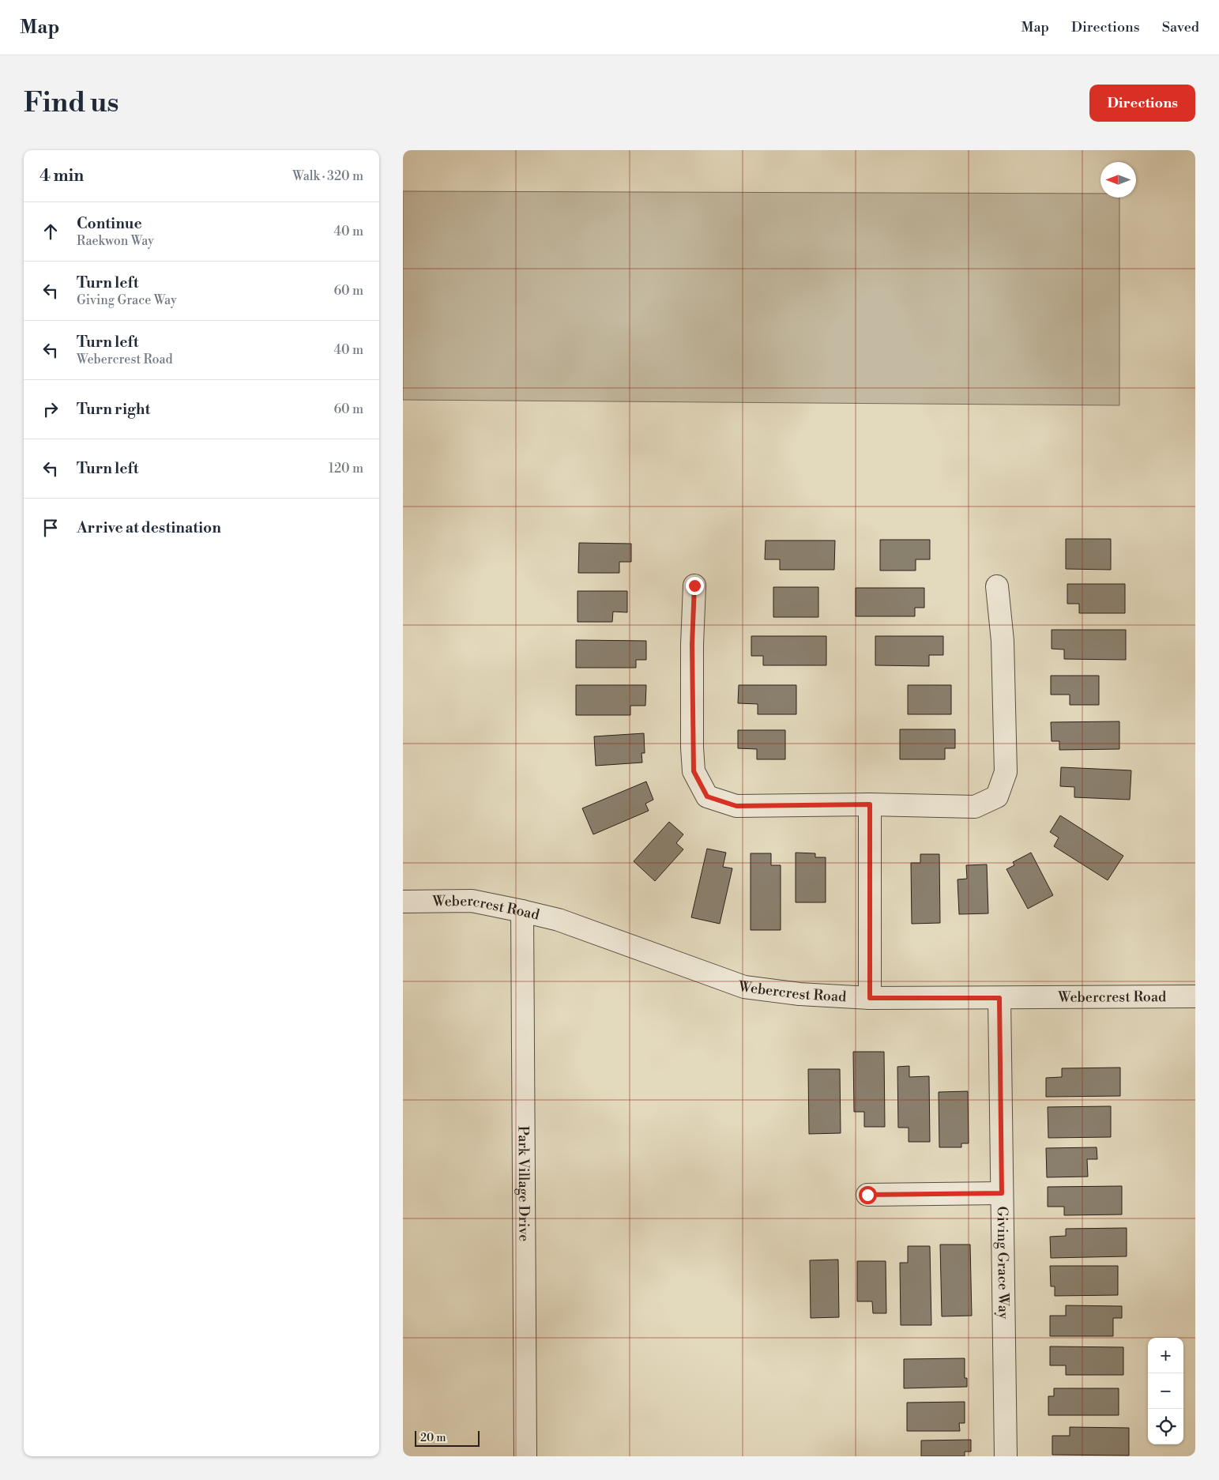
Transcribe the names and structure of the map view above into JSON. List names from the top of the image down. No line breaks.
{"streets":{"street":["Webercrest Road","Park Village Drive","Giving Grace Way"]},"crossings":[["Webercrest Road","Park Village Drive"],["Webercrest Road","Giving Grace Way"]],"scale_bar":"20 m","north":"left","page":{"header":"Map","nav":["Map","Directions","Saved"],"buttons":"Directions","title":"Find us","heading":["4 min","Walk · 320 m"],"list":[["Continue","Raekwon Way","40 m"],["Turn left","Giving Grace Way","60 m"],["Turn left","Webercrest Road","40 m"],["Turn right","60 m"],["Turn left","120 m"],"Arrive at destination"],"map_buttons":["+","−"],"scale":"20 m"}}
